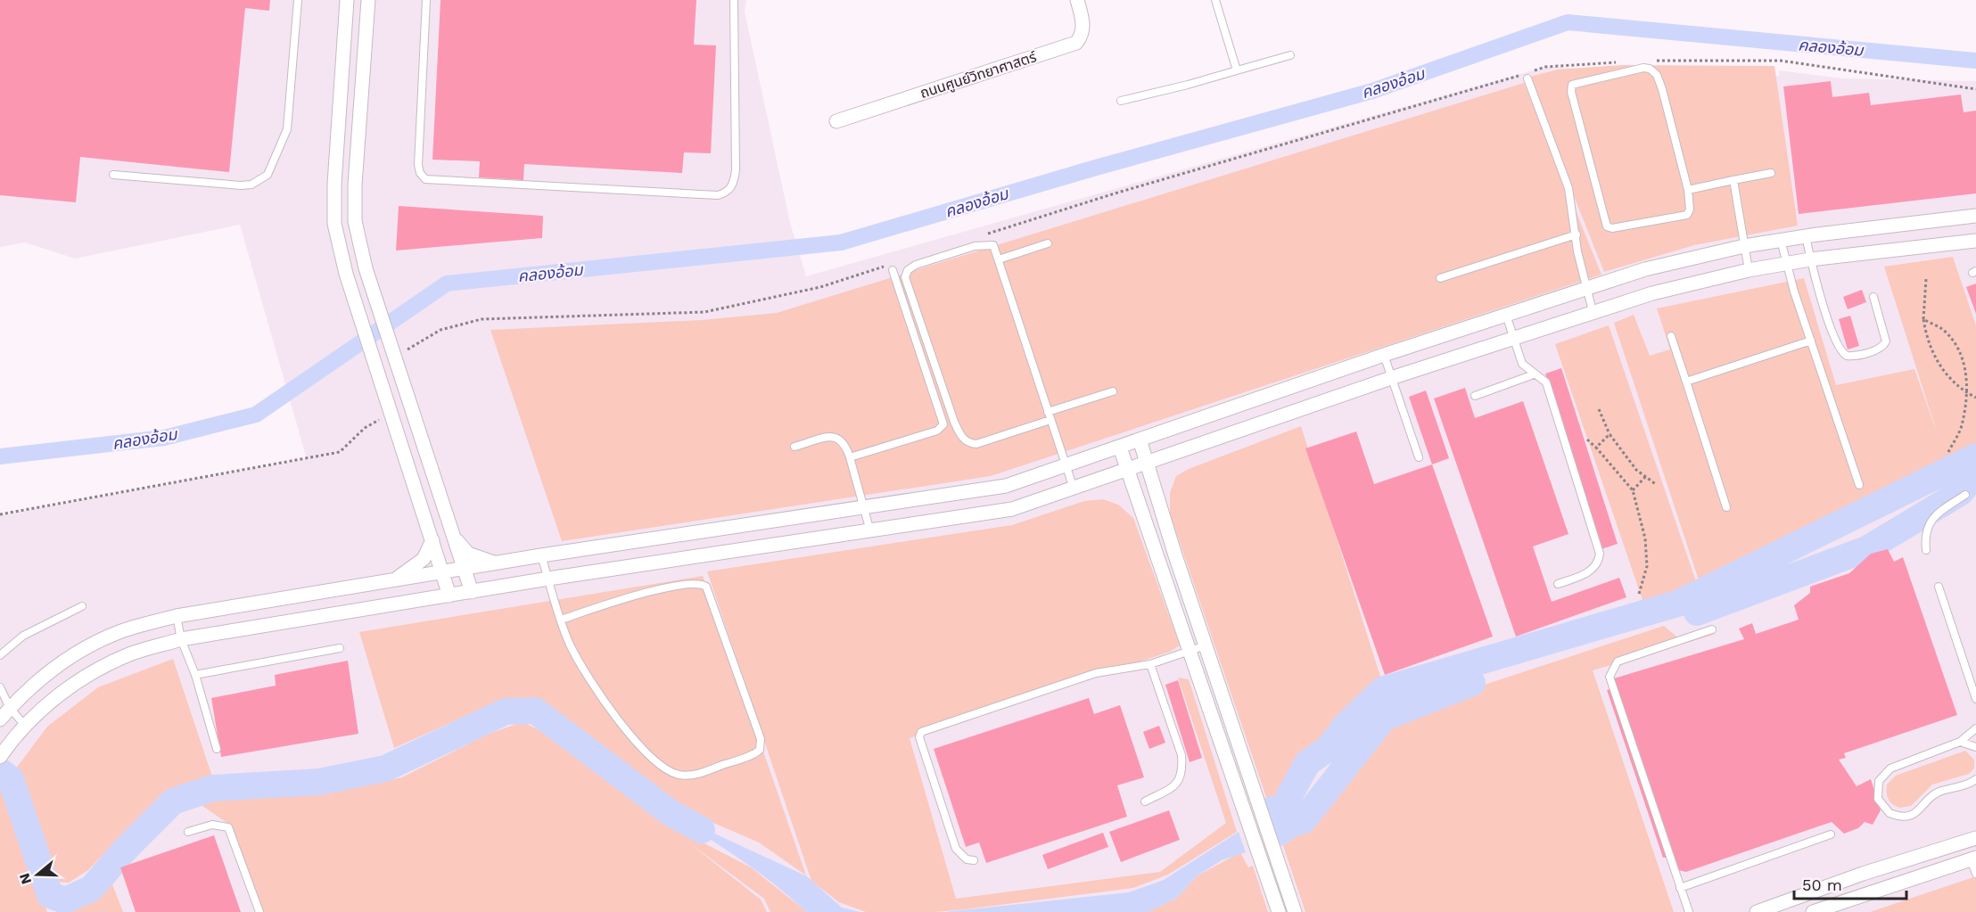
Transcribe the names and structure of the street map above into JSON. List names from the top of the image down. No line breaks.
{"streets":{"street":["ถนนศูนย์วิทยาศาสตร์"]},"water":["คลองอ้อม"],"scale_bar":"50 m","north":"left"}
